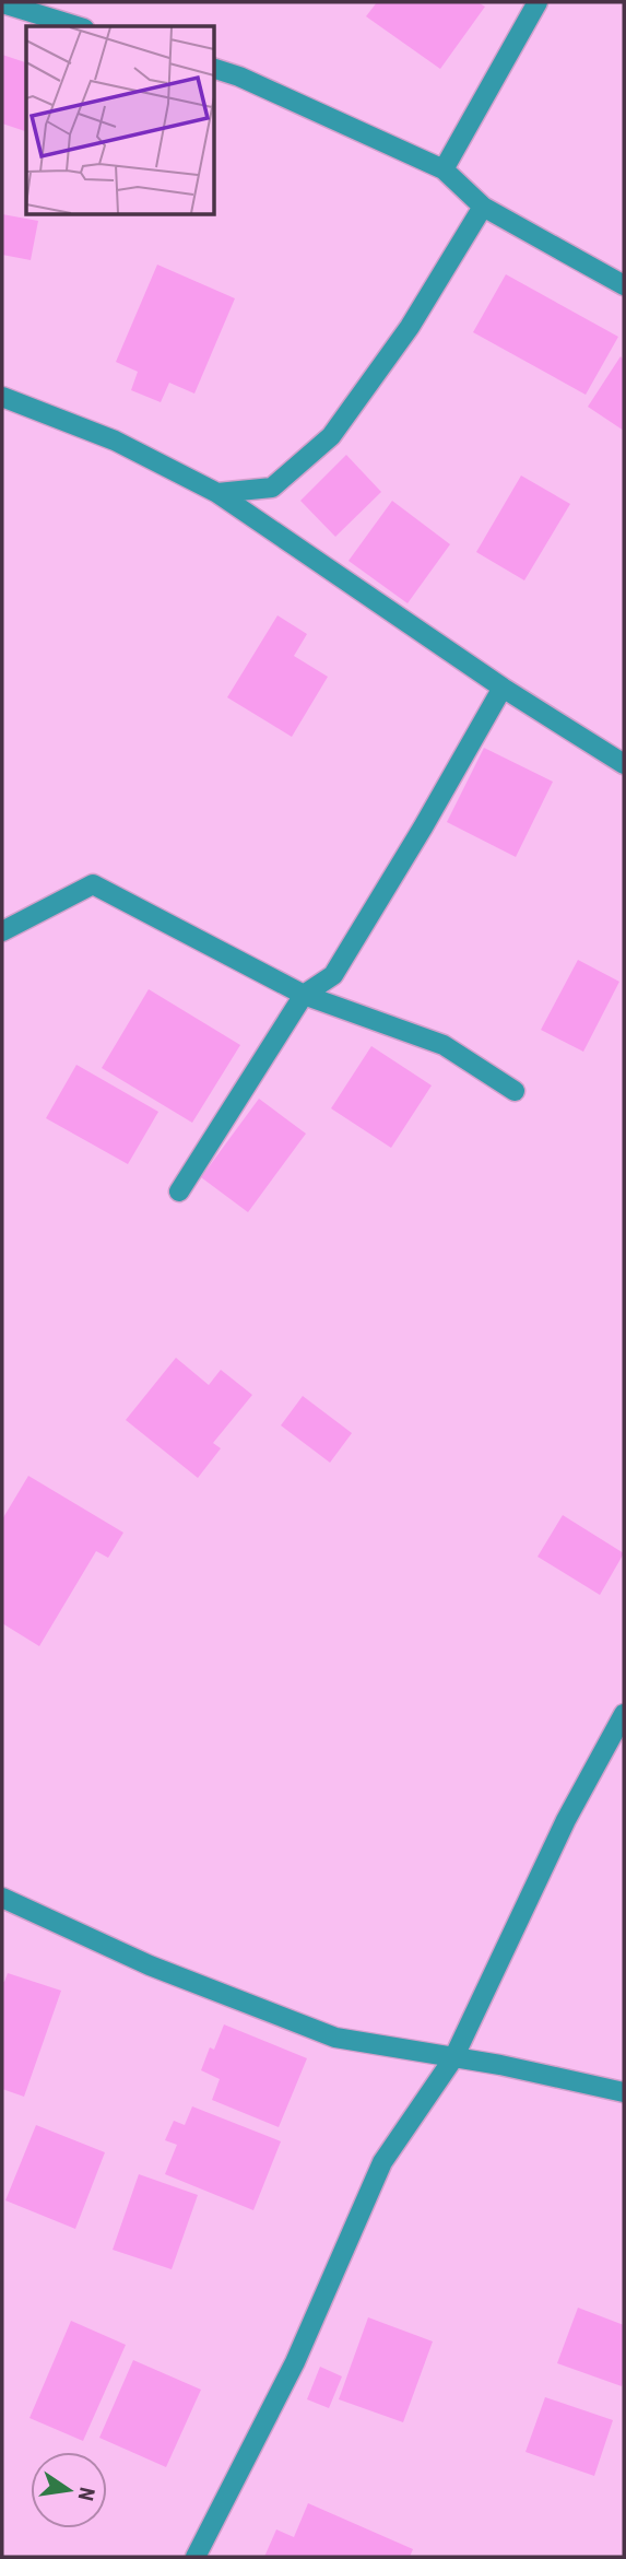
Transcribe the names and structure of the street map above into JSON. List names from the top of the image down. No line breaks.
{"north":"right"}
